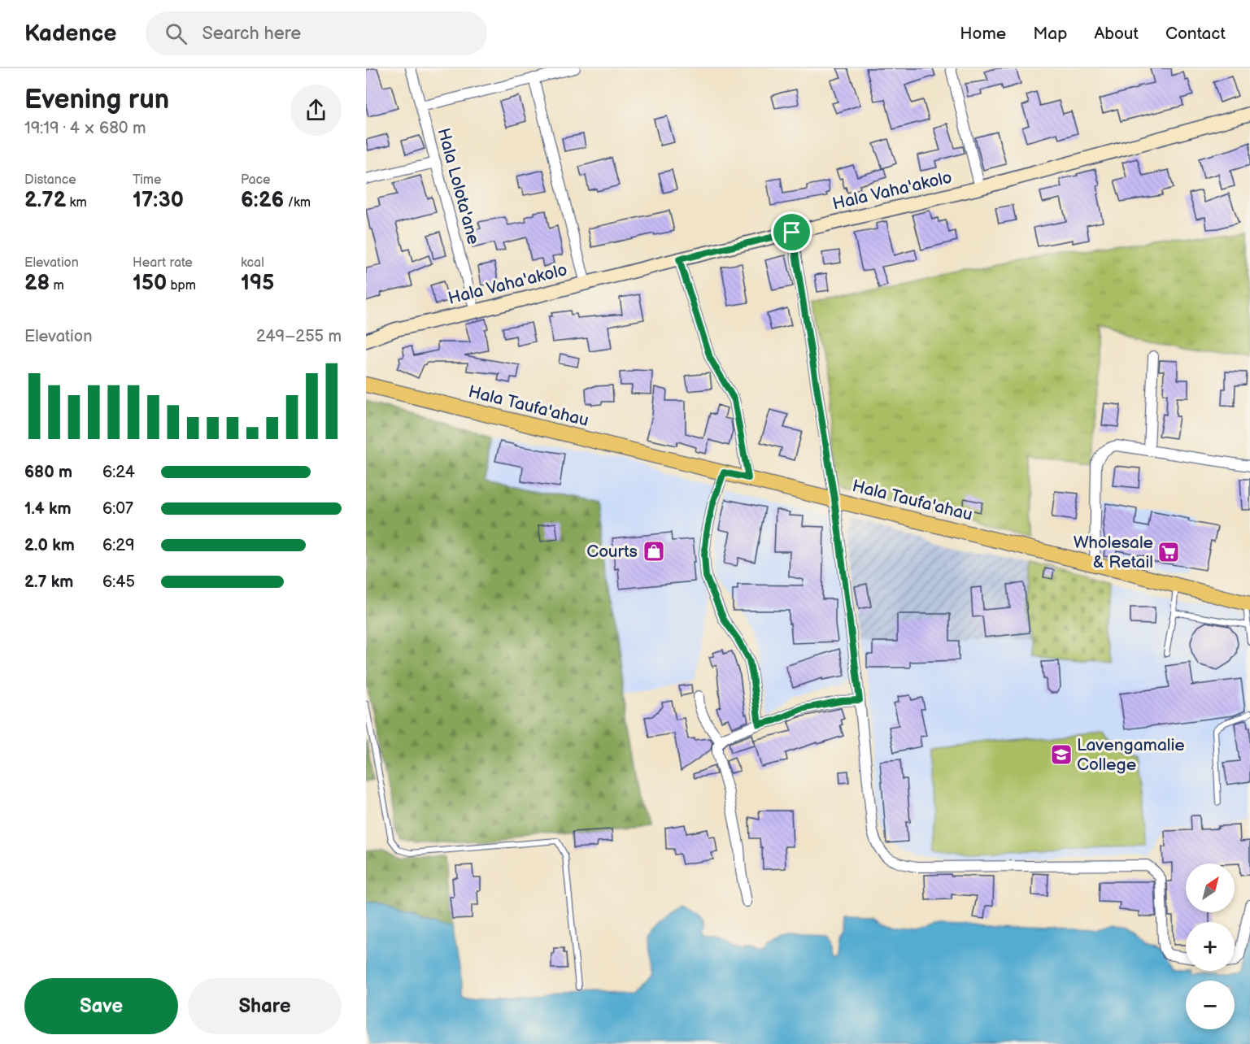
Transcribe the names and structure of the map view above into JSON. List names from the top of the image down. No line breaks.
{"streets":{"main road":["Hala Vaha'akolo","Hala Taufa'ahau"],"street":["Hala Lolota'ane"]},"crossings":[["Hala Lolota'ane","Hala Vaha'akolo"]],"places":{"shop":["Courts"],"supermarket":["Wholesale & Retail"],"school or university":["Lavengamalie College"]},"north":"top right","page":{"header":"Kadence","search":"Search here","nav":["Home","Map","About","Contact"],"heading":["Evening run","19:19 · 4 × 680 m"],"stats":[["Distance","2.72 km"],["Time","17:30"],["Pace","6:26 /km"],["Elevation","28 m"],["Heart rate","150 bpm"],["kcal","195"]],"chart":["Elevation","249–255 m"],"list":[{"name":"680 m","note":"6:24"},{"name":"1.4 km","note":"6:07"},{"name":"2.0 km","note":"6:29"},{"name":"2.7 km","note":"6:45"}],"map_buttons":["+","−"],"buttons":["Save","Share"]}}
